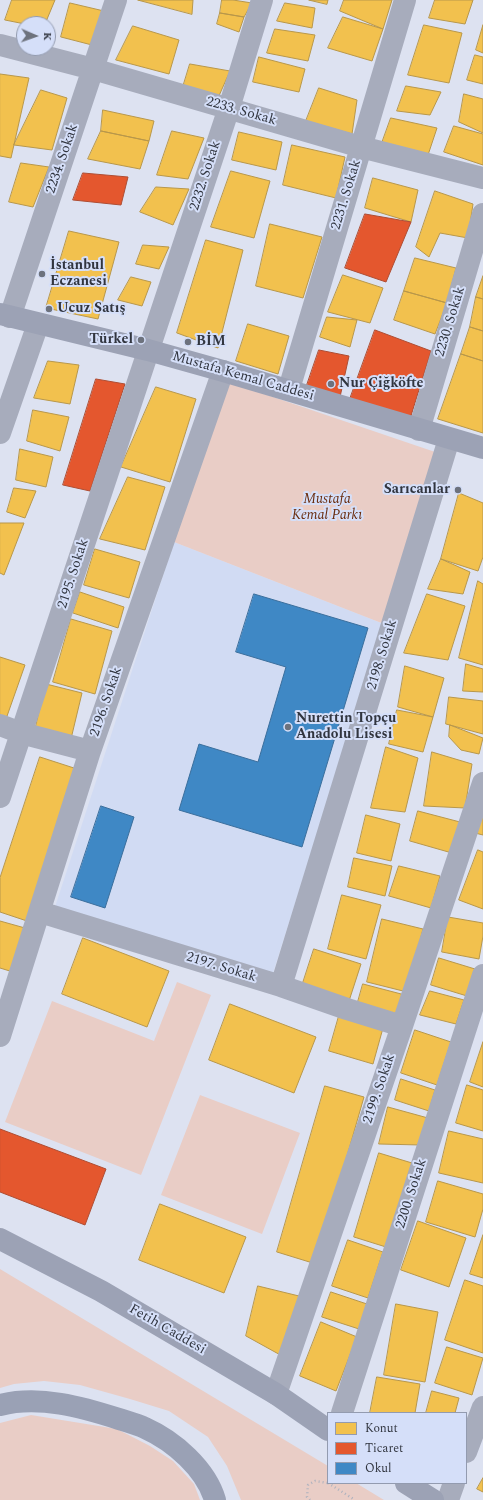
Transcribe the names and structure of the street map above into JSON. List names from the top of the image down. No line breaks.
{"streets":{"street":["2233. Sokak","2234. Sokak","2232. Sokak","2231. Sokak","2230. Sokak","Mustafa Kemal Caddesi","2195. Sokak","2198. Sokak","2196. Sokak","2197. Sokak","2199. Sokak","2200. Sokak","Fetih Caddesi"]},"crossings":[["2233. Sokak","2234. Sokak"],["2233. Sokak","2232. Sokak"],["2233. Sokak","2231. Sokak"],["2234. Sokak","Mustafa Kemal Caddesi"],["2232. Sokak","Mustafa Kemal Caddesi"],["2232. Sokak","2195. Sokak"],["2231. Sokak","Mustafa Kemal Caddesi"],["2230. Sokak","Mustafa Kemal Caddesi"],["Mustafa Kemal Caddesi","2195. Sokak"],["Mustafa Kemal Caddesi","2198. Sokak"],["Mustafa Kemal Caddesi","2196. Sokak"],["2198. Sokak","2197. Sokak"],["2196. Sokak","2197. Sokak"],["2197. Sokak","2199. Sokak"],["2199. Sokak","Fetih Caddesi"]],"parks":["Mustafa Kemal Parkı"],"places":["İstanbul Eczanesi","Ucuz Satış","Türkel","BİM","Nur Çiğköfte","Sarıcanlar","Nurettin Topçu Anadolu Lisesi"],"legend":["Konut","Ticaret","Okul"],"north":"right"}
